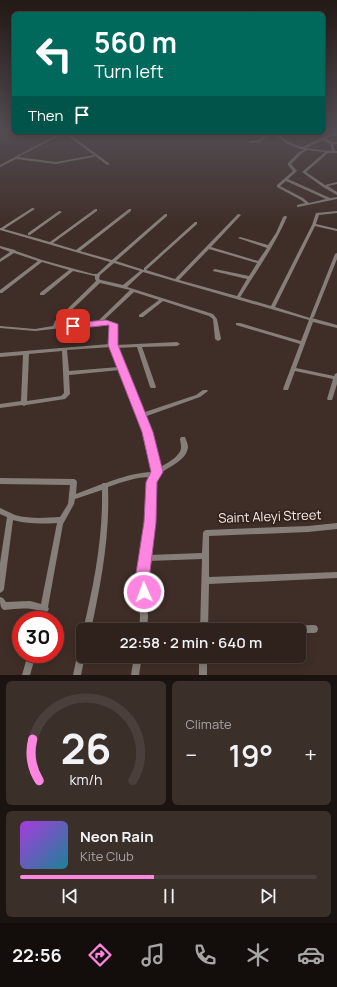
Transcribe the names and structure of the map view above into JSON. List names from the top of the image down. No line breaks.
{"streets":{"street":["Saint Aleyi Street"]},"page":{"turn":["560 m","Turn left"],"then":"Then","limit":"30","trip":"22:58 · 2 min · 640 m","tile":"Climate","heat":["−","19°","+"],"song":["Neon Rain","Kite Club"],"tabs":"22:56","gauge":["26","km/h"]}}
